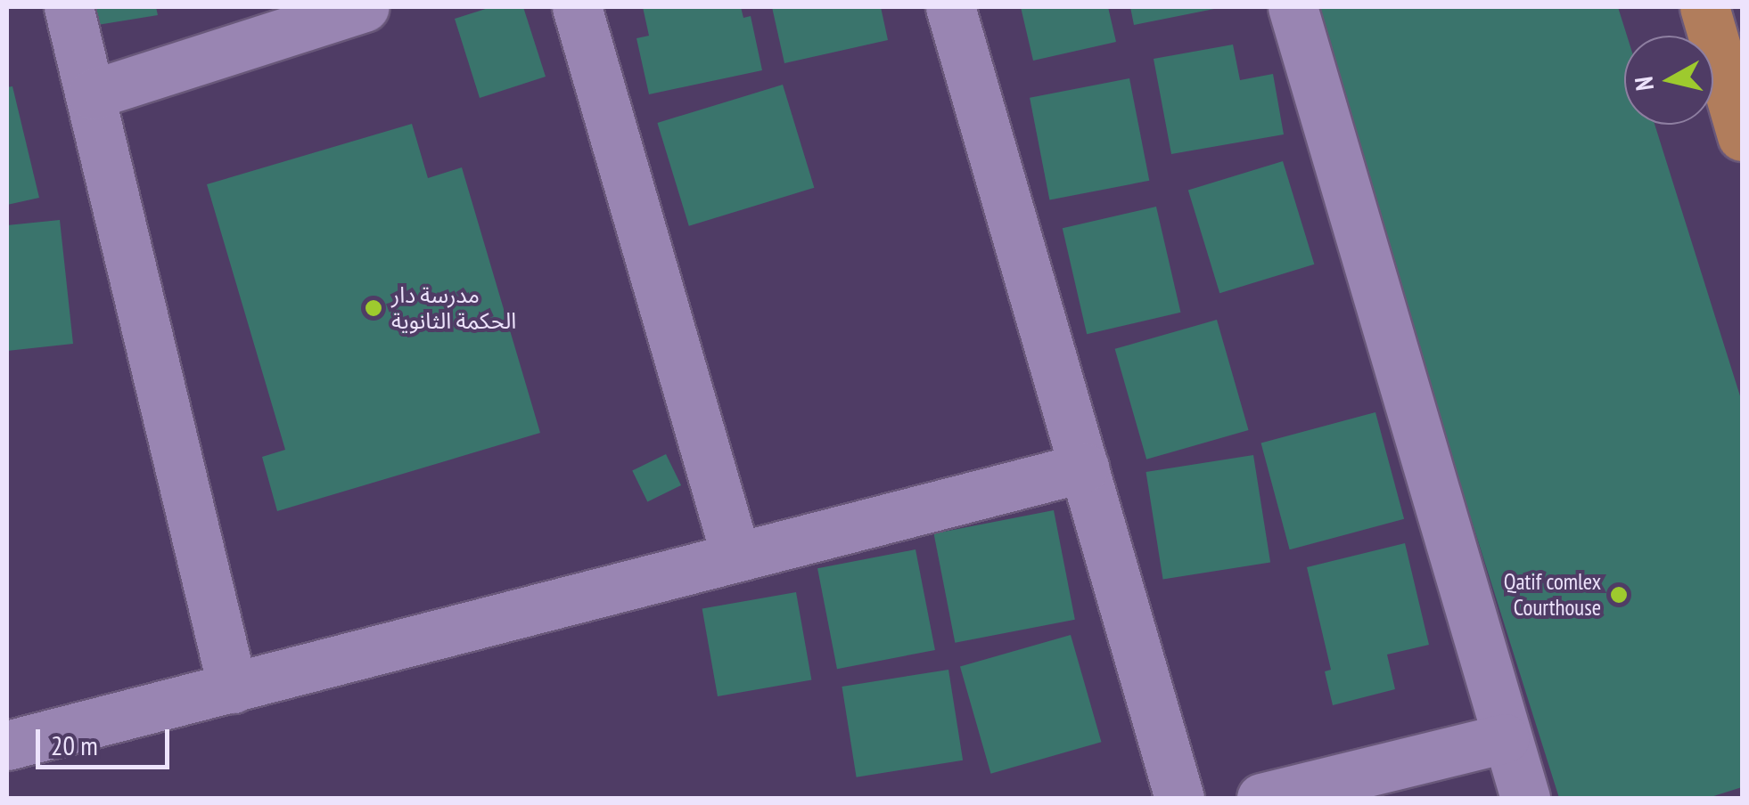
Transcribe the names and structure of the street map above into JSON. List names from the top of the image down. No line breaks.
{"places":["مدرسة دار الحكمة الثانوية","Qatif comlex Courthouse"],"scale_bar":"20 m","north":"left"}
